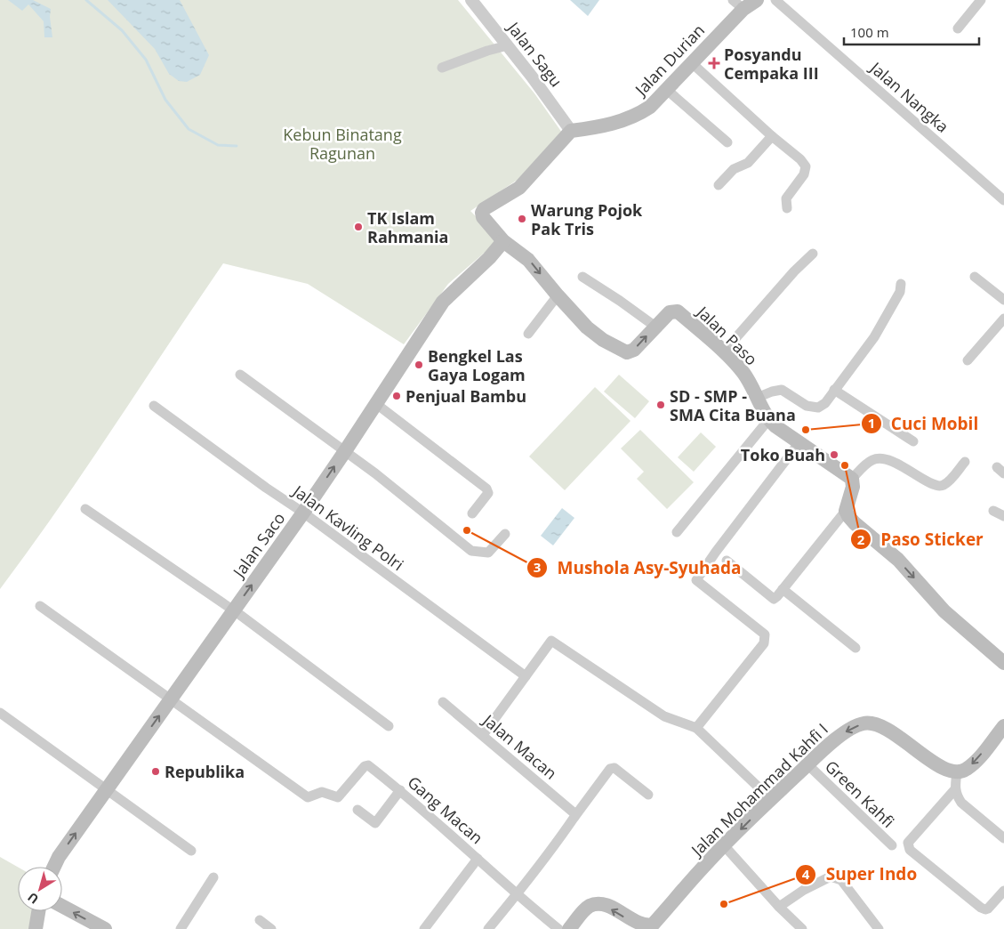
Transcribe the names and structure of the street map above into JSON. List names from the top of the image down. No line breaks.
{"streets":{"main road":["Jalan Durian","Jalan Paso","Jalan Saco","Jalan Mohammad Kahfi I"],"street":["Jalan Sagu","Jalan Nangka","Jalan Kavling Polri","Jalan Macan","Green Kahfi","Gang Macan"]},"crossings":[["Jalan Sagu","Jalan Durian"],["Jalan Sagu","Jalan Paso"],["Jalan Durian","Jalan Paso"],["Jalan Paso","Jalan Saco"],["Jalan Kavling Polri","Jalan Saco"],["Jalan Saco","Gang Macan"],["Jalan Mohammad Kahfi I","Green Kahfi"]],"one_way":["Jalan Saco","Jalan Mohammad Kahfi I"],"parks":["Kebun Binatang Ragunan"],"places":{"health":["Posyandu Cempaka III"],"other":["Warung Pojok Pak Tris","TK Islam Rahmania","Bengkel Las Gaya Logam","Penjual Bambu","SD - SMP - SMA Cita Buana","Cuci Mobil","Toko Buah","Paso Sticker","Mushola Asy-Syuhada","Republika","Super Indo"]},"scale_bar":"100 m","north":"bottom left"}
